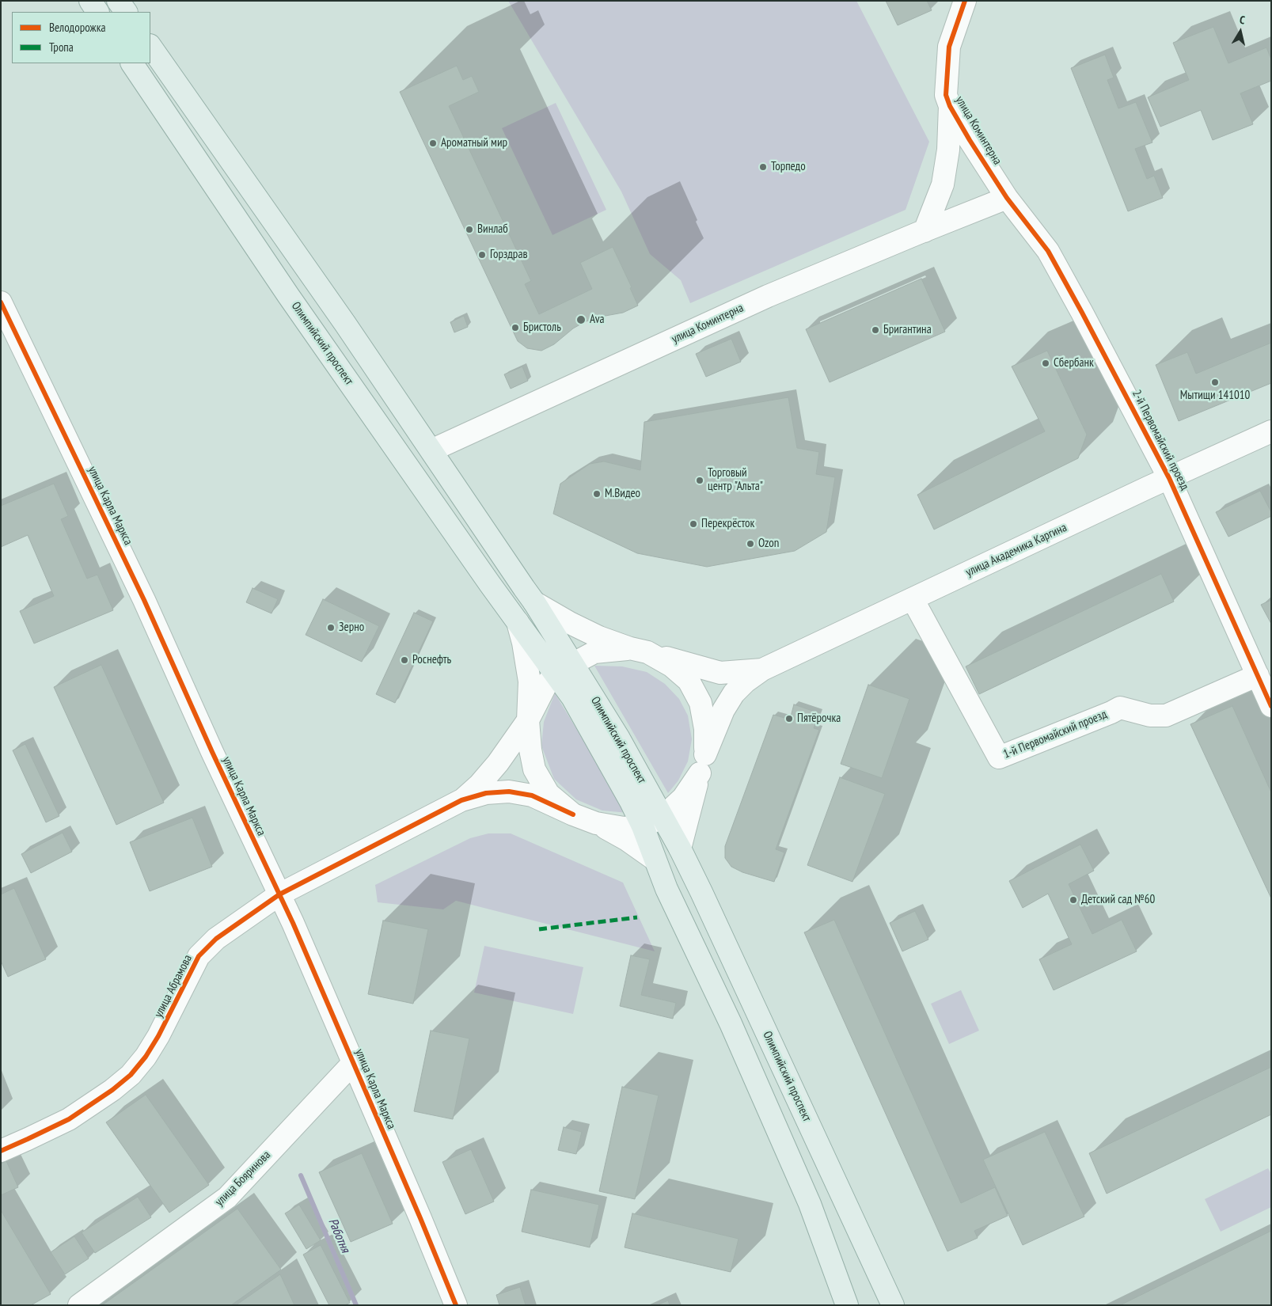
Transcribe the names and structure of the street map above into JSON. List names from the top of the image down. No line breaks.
{"streets":{"main road":["Олимпийский проспект"],"street":["улица Коминтерна","2-й Первомайский проезд","улица Карла Маркса","улица Академика Каргина","1-й Первомайский проезд","улица Абрамова","улица Бояринова"]},"crossings":[["улица Коминтерна","Олимпийский проспект"],["улица Коминтерна","2-й Первомайский проезд"],["2-й Первомайский проезд","улица Академика Каргина"],["2-й Первомайский проезд","1-й Первомайский проезд"],["улица Карла Маркса","улица Абрамова"],["улица Карла Маркса","улица Бояринова"],["улица Академика Каргина","1-й Первомайский проезд"]],"water":["Работня"],"places":["Ароматный мир","Торпедо","Винлаб","Горздрав","Ava","Бристоль","Бригантина","Сбербанк","Мытищи 141010","Торговый центр \"Альта\"","М.Видео","Перекрёсток","Ozon","Зерно","Роснефть","Пятёрочка","Детский сад №60"],"legend":["Велодорожка","Тропа"],"north":"top"}
